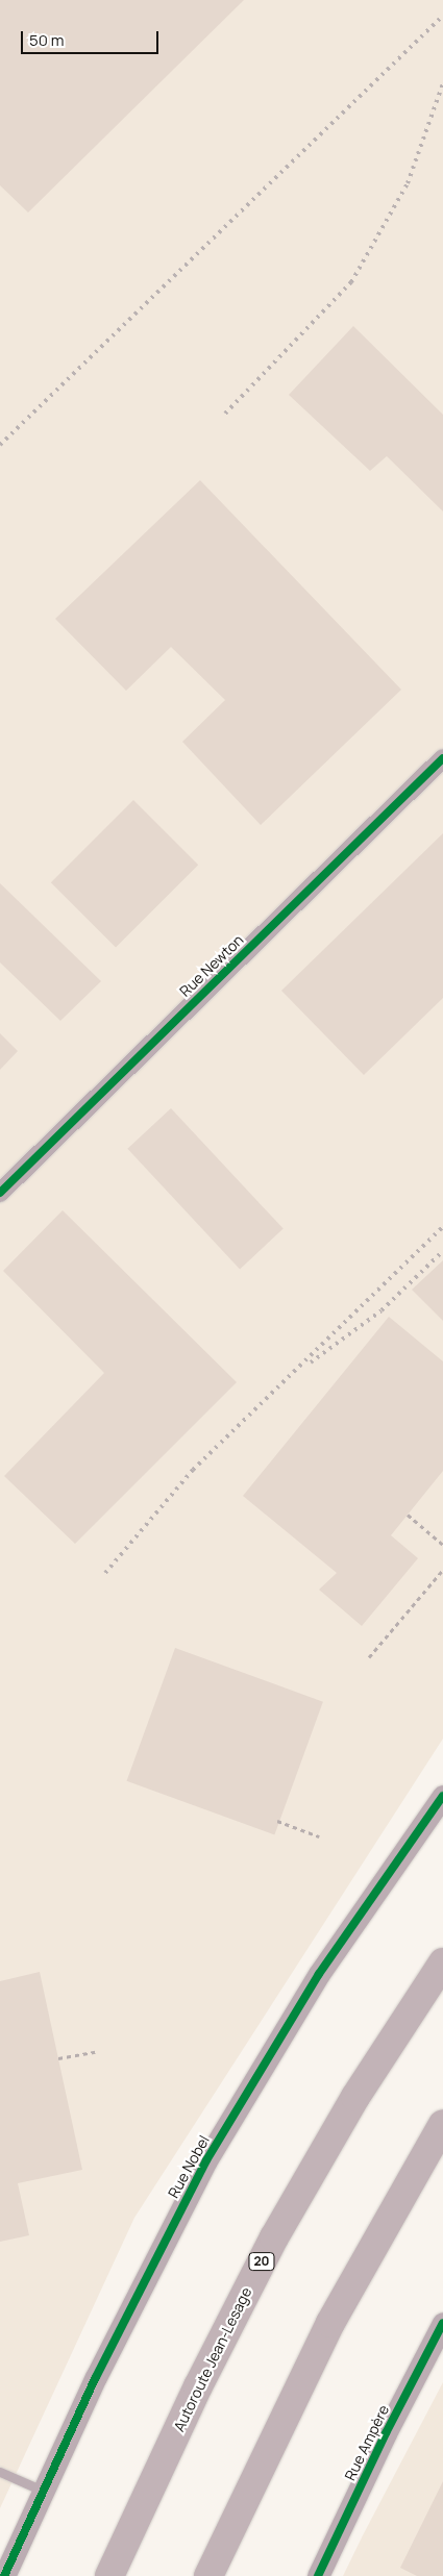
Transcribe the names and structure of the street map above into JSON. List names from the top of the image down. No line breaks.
{"streets":{"highway":["20","Autoroute Jean-Lesage"],"street":["Rue Newton","Rue Nobel","Rue Ampère"]},"scale_bar":"50 m"}
